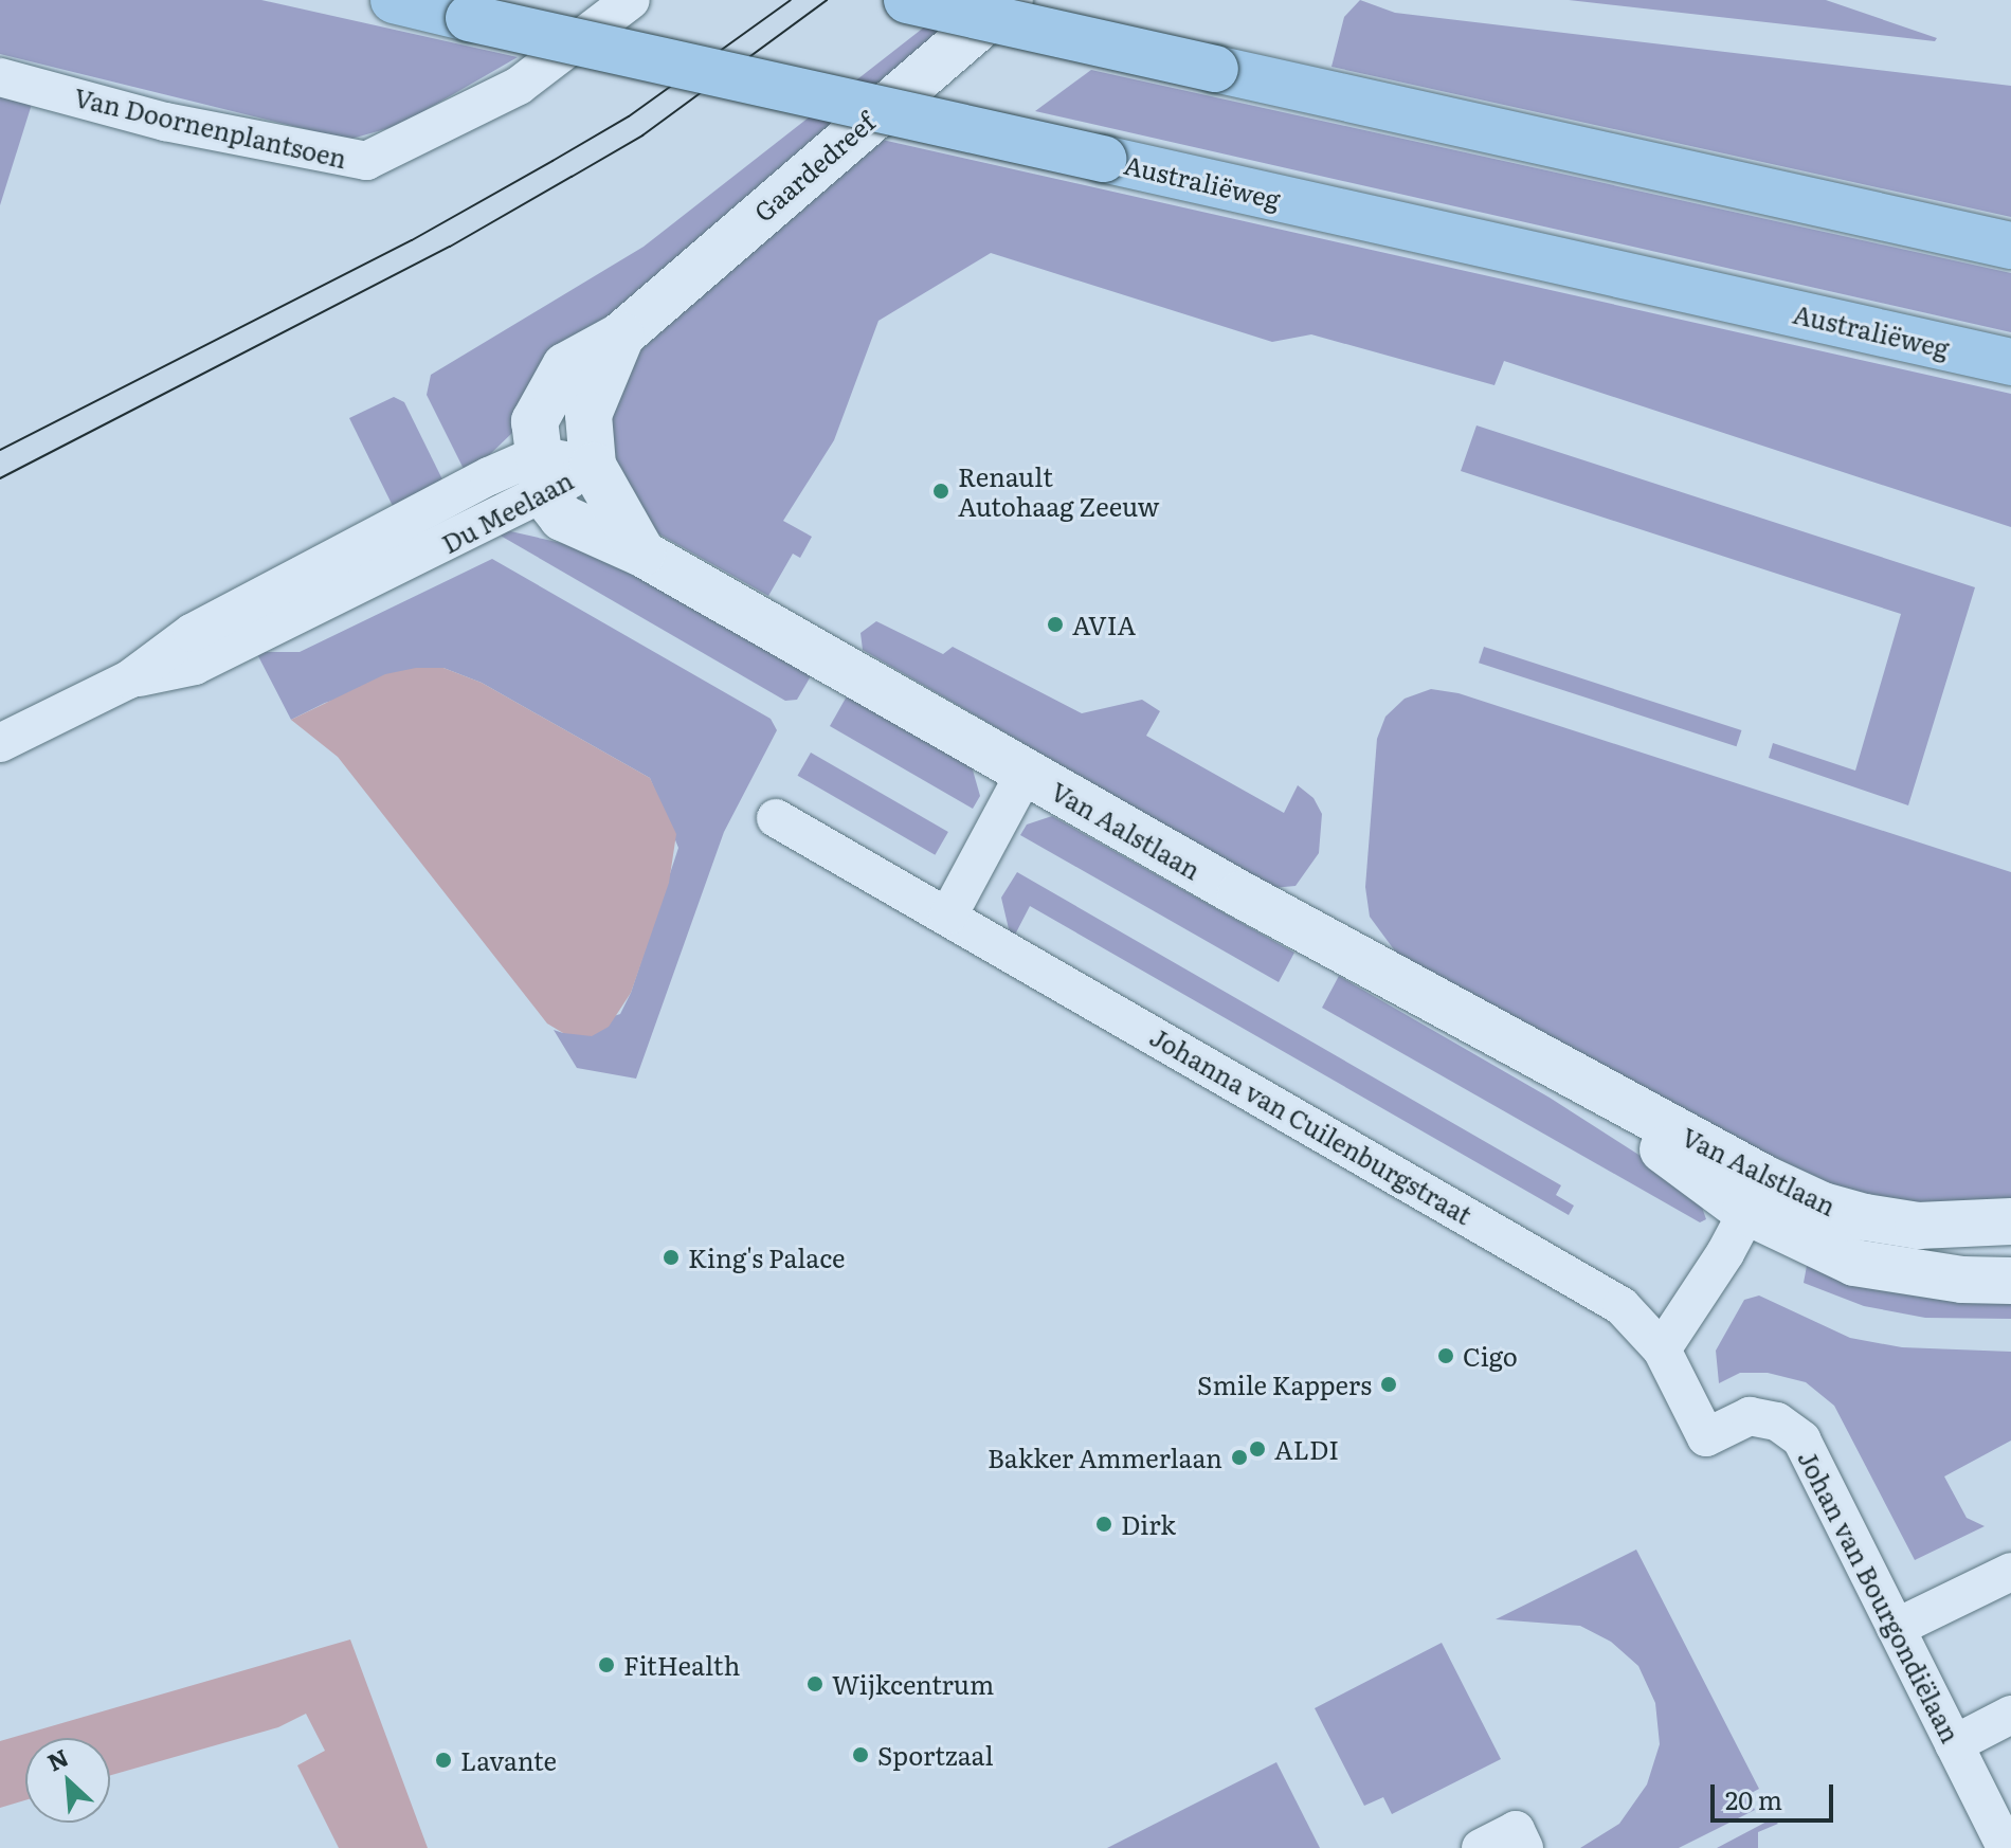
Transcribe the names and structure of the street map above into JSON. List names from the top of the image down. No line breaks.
{"streets":{"main road":["Australiëweg"],"street":["Van Doornenplantsoen","Gaardedreef","Du Meelaan","Van Aalstlaan","Johanna van Cuilenburgstraat","Johan van Bourgondiëlaan"]},"crossings":[["Gaardedreef","Du Meelaan"],["Gaardedreef","Van Aalstlaan"],["Du Meelaan","Van Aalstlaan"],["Johanna van Cuilenburgstraat","Johan van Bourgondiëlaan"]],"places":["Renault Autohaag Zeeuw","AVIA","King's Palace","Cigo","Smile Kappers","ALDI","Bakker Ammerlaan","Dirk","FitHealth","Wijkcentrum","Sportzaal","Lavante"],"scale_bar":"20 m","north":"top left"}
